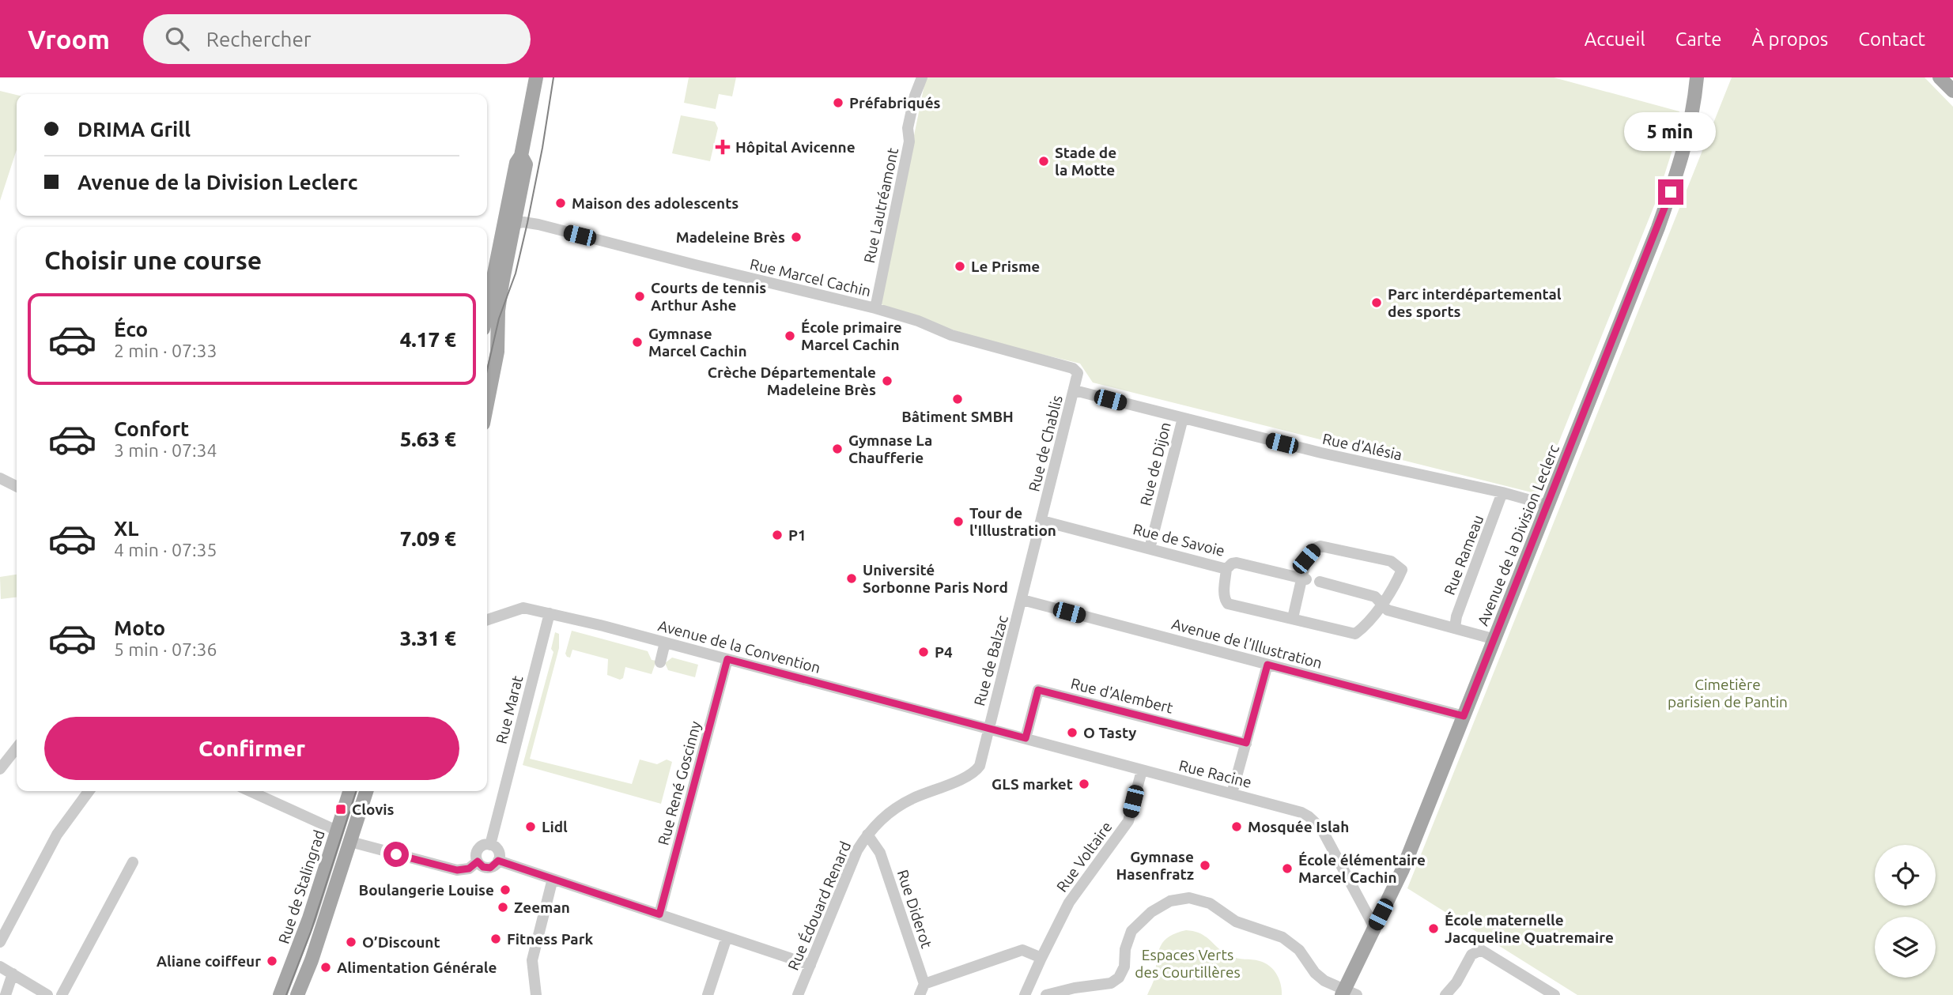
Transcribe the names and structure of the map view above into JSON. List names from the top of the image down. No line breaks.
{"streets":{"main road":["Avenue de la Division Leclerc","Rue de Stalingrad"],"street":["Rue Lautréamont","Rue Marcel Cachin","Rue de Chablis","Rue d'Alésia","Rue de Dijon","Rue de Savoie","Rue Rameau","Avenue de l'Illustration","Avenue de la Convention","Rue de Balzac","Rue d'Alembert","Rue Marat","Rue Racine","Rue René Goscinny","Rue Voltaire","Rue Édouard Renard","Rue Diderot"]},"crossings":[["Rue Lautréamont","Rue Marcel Cachin"],["Rue Marcel Cachin","Rue de Chablis"],["Rue Marcel Cachin","Rue d'Alésia"],["Rue de Chablis","Rue d'Alésia"],["Rue de Chablis","Rue de Savoie"],["Rue de Chablis","Avenue de l'Illustration"],["Rue de Chablis","Rue de Balzac"],["Rue d'Alésia","Rue de Dijon"],["Rue d'Alésia","Avenue de la Division Leclerc"],["Rue d'Alésia","Rue Rameau"],["Rue de Dijon","Rue de Savoie"],["Avenue de la Division Leclerc","Avenue de l'Illustration"],["Avenue de la Division Leclerc","Rue Racine"],["Avenue de l'Illustration","Rue de Balzac"],["Avenue de la Convention","Rue de Balzac"],["Avenue de la Convention","Rue Marat"],["Avenue de la Convention","Rue Racine"],["Avenue de la Convention","Rue René Goscinny"],["Avenue de la Convention","Rue Édouard Renard"],["Rue de Balzac","Rue Racine"],["Rue de Balzac","Rue Édouard Renard"],["Rue d'Alembert","Rue Racine"],["Rue Racine","Rue Voltaire"],["Rue Racine","Rue Édouard Renard"],["Rue Édouard Renard","Rue Diderot"]],"parks":["Cimetière parisien de Pantin","Espaces Verts des Courtillères"],"places":{"other":["Préfabriqués","Stade de la Motte","Maison des adolescents","Madeleine Brès","Le Prisme","Courts de tennis Arthur Ashe","Parc interdépartemental des sports","École primaire Marcel Cachin","Gymnase Marcel Cachin","Crèche Départementale Madeleine Brès","Bâtiment SMBH","Gymnase La Chaufferie","Tour de l'Illustration","P1","Université Sorbonne Paris Nord","P4","O Tasty","GLS market","Lidl","Mosquée Islah","Gymnase Hasenfratz","École élémentaire Marcel Cachin","Boulangerie Louise","Zeeman","École maternelle Jacqueline Quatremaire","Fitness Park","O’Discount","Aliane coiffeur","Alimentation Générale"],"health":["Hôpital Avicenne"],"transit":["Clovis"]},"page":{"header":"Vroom","search":"Rechercher","nav":["Accueil","Carte","À propos","Contact"],"banner":["DRIMA Grill","Avenue de la Division Leclerc"],"bubble":"5 min","heading":"Choisir une course","list":[{"name":"Éco","note":"2 min · 07:33","value":"4.17 €"},{"name":"Confort","note":"3 min · 07:34","value":"5.63 €"},{"name":"XL","note":"4 min · 07:35","value":"7.09 €"},{"name":"Moto","note":"5 min · 07:36","value":"3.31 €"}],"buttons":"Confirmer"}}
